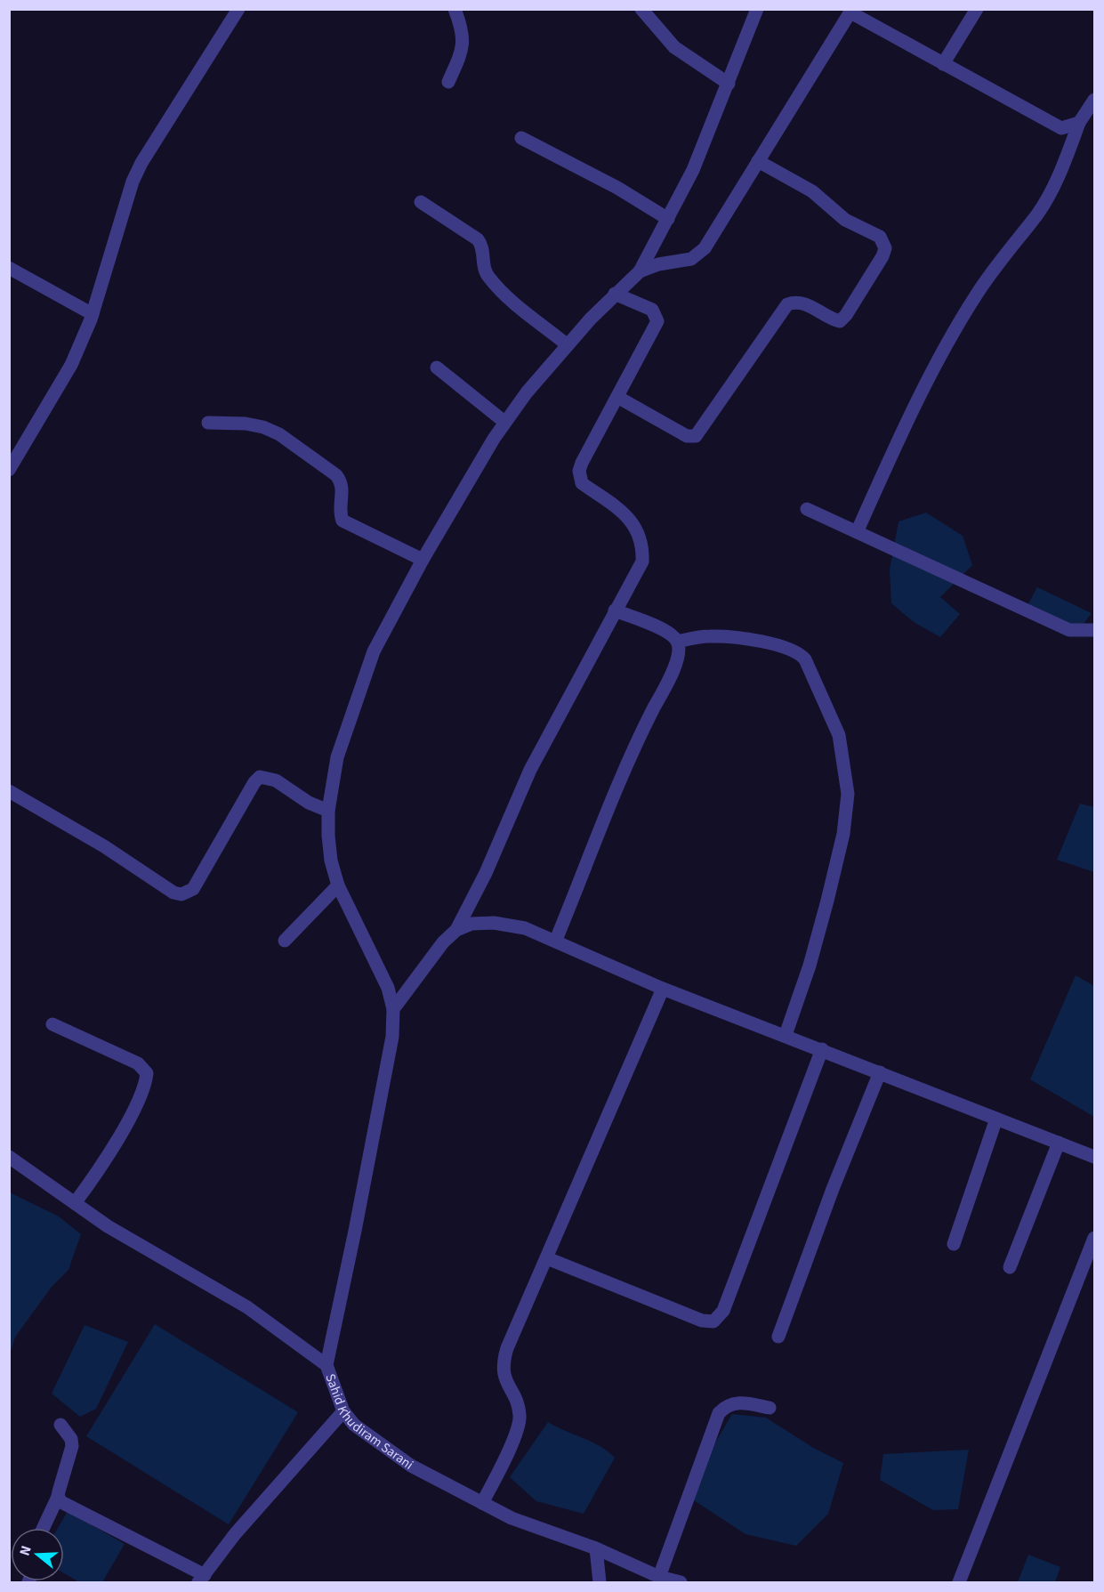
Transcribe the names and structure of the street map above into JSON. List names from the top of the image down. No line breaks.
{"streets":{"street":["Sahid Khudiram Sarani"]},"north":"left"}
